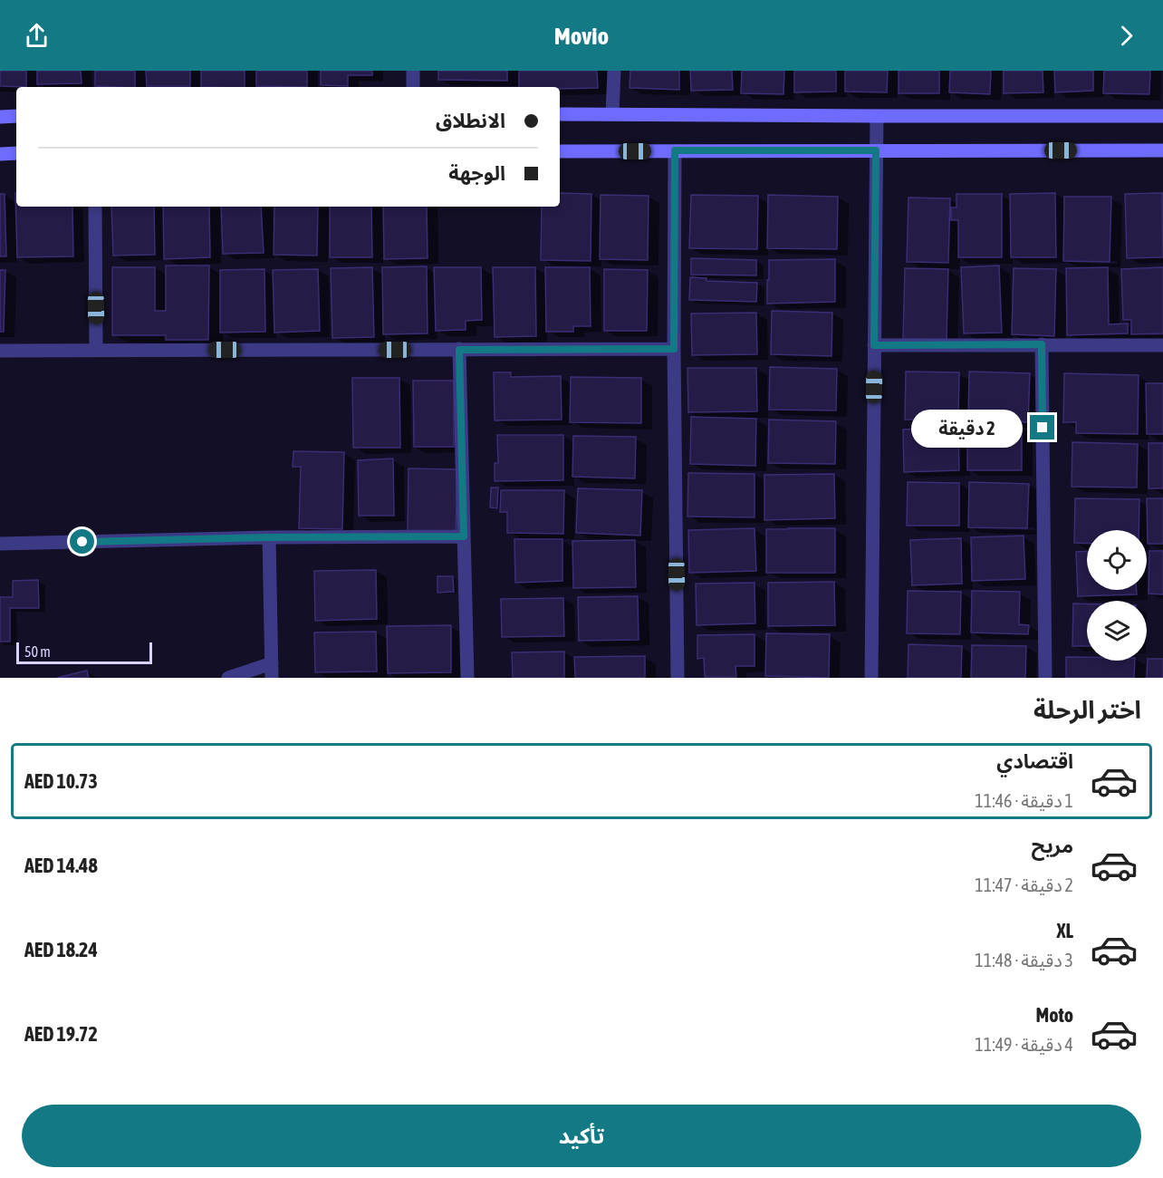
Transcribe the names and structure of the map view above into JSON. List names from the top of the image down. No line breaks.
{"scale_bar":"50 m","page":{"header":"Movio","banner":["الانطلاق","الوجهة"],"bubble":"2 دقيقة","scale":"50 m","heading":"اختر الرحلة","list":[{"name":"اقتصادي","note":"1 دقيقة · 11:46","value":"AED 10.73"},{"name":"مريح","note":"2 دقيقة · 11:47","value":"AED 14.48"},{"name":"XL","note":"3 دقيقة · 11:48","value":"AED 18.24"},{"name":"Moto","note":"4 دقيقة · 11:49","value":"AED 19.72"}],"buttons":"تأكيد"}}
